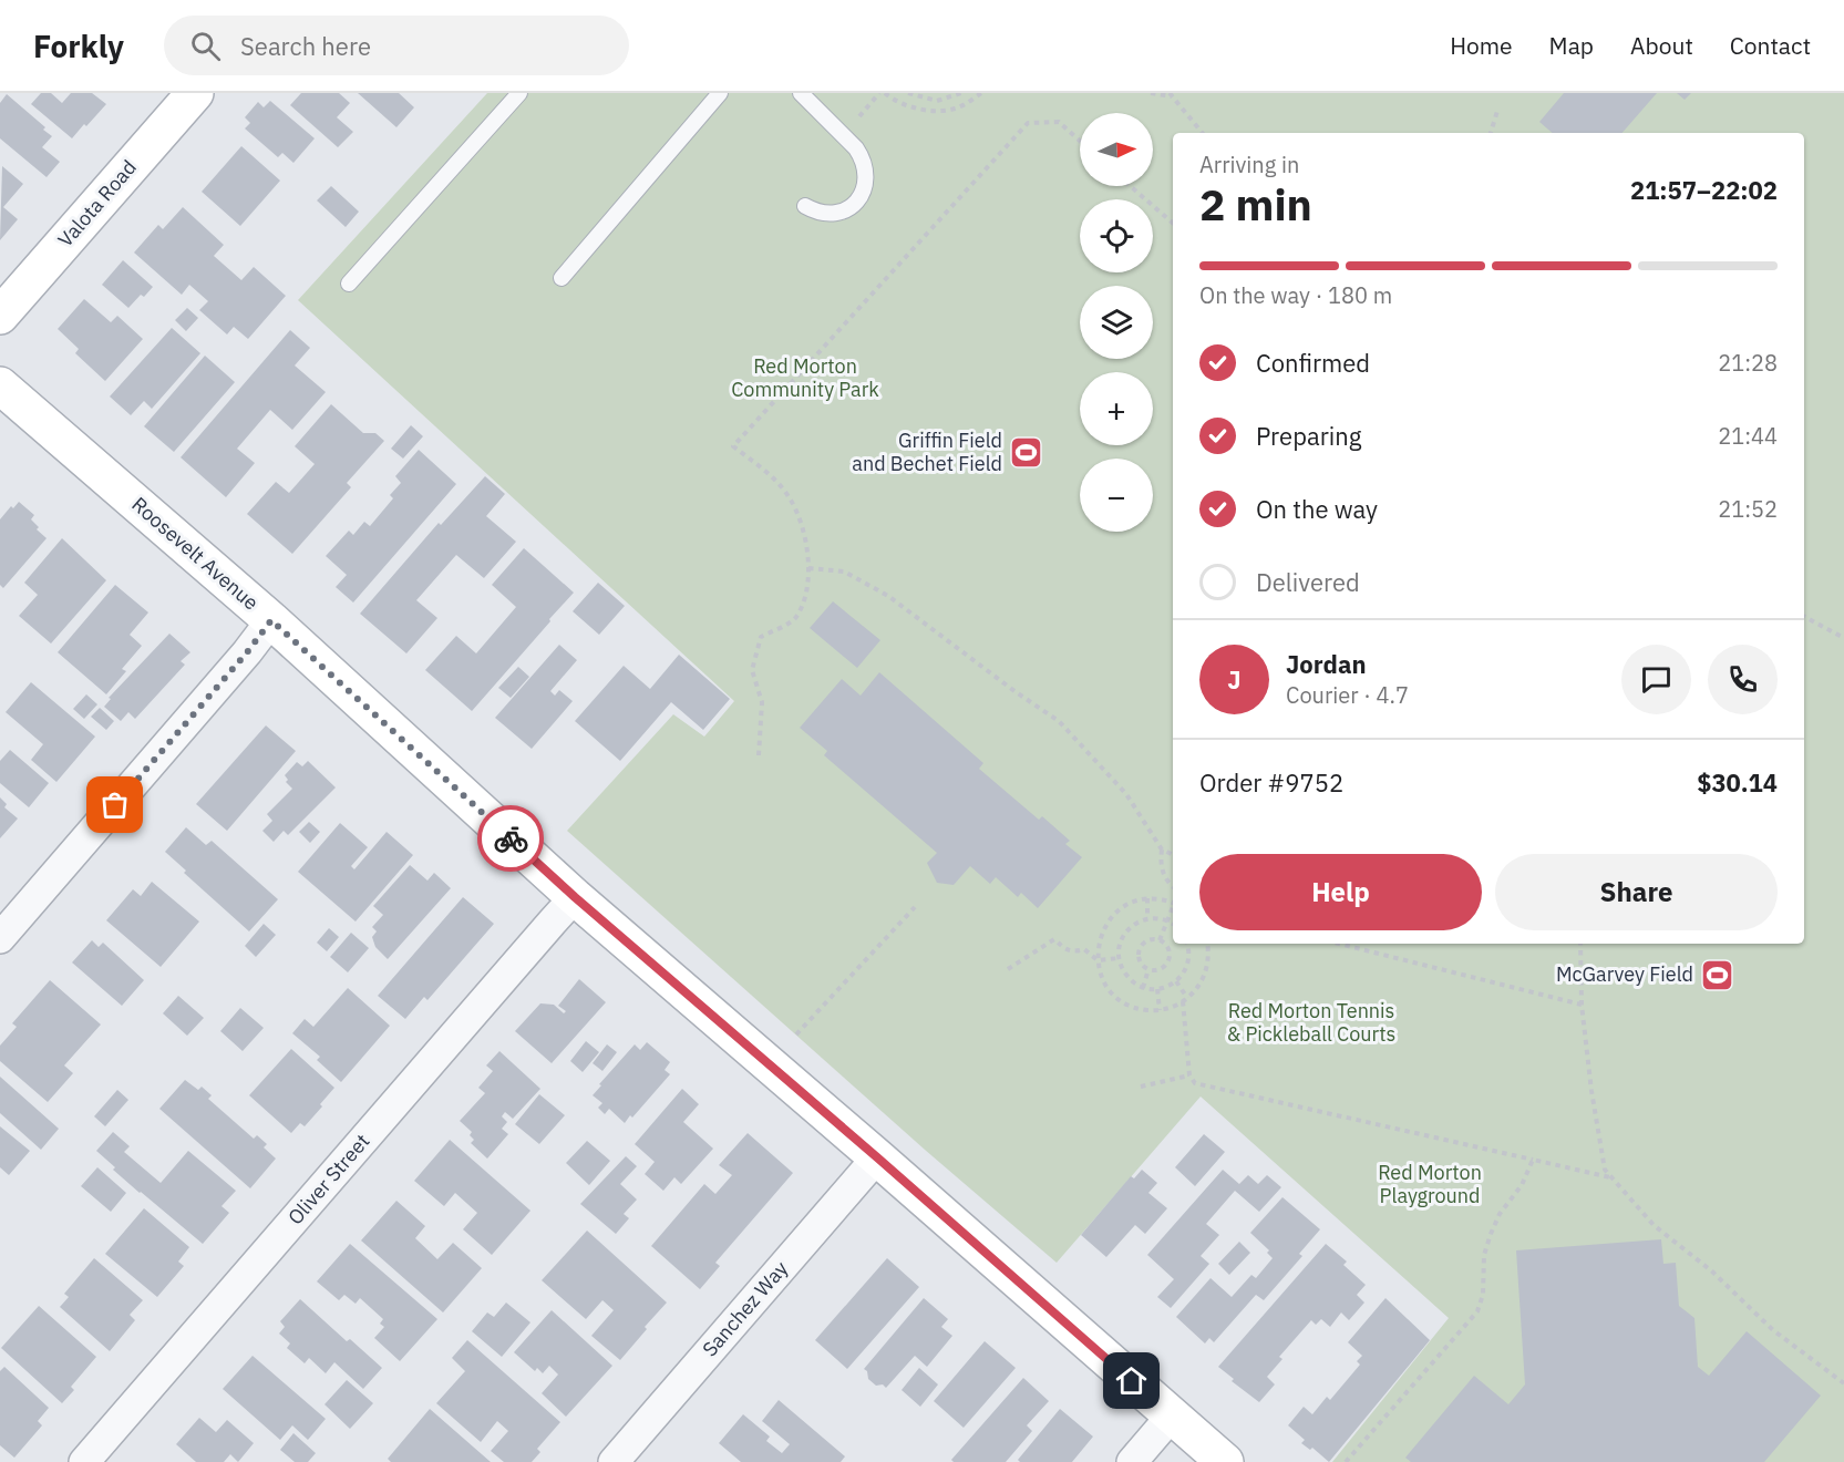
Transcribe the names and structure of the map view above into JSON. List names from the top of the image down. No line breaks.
{"streets":{"street":["Valota Road","Roosevelt Avenue","Oliver Street","Sanchez Way"]},"crossings":[["Roosevelt Avenue","Oliver Street"],["Roosevelt Avenue","Sanchez Way"]],"parks":["Red Morton Community Park","Red Morton Tennis & Pickleball Courts","Red Morton Playground"],"places":{"sports":["Griffin Field and Bechet Field","McGarvey Field"]},"north":"right","page":{"header":"Forkly","search":"Search here","nav":["Home","Map","About","Contact"],"map_buttons":["+","−"],"heading":["2 min","Arriving in","21:57–22:02"],"panel":["Jordan","Courier · 4.7","Order #9752","$30.14"],"bar":"On the way · 180 m","list":[["Confirmed","21:28"],["Preparing","21:44"],["On the way","21:52"],"Delivered"],"round":"J","buttons":["Help","Share"]}}
